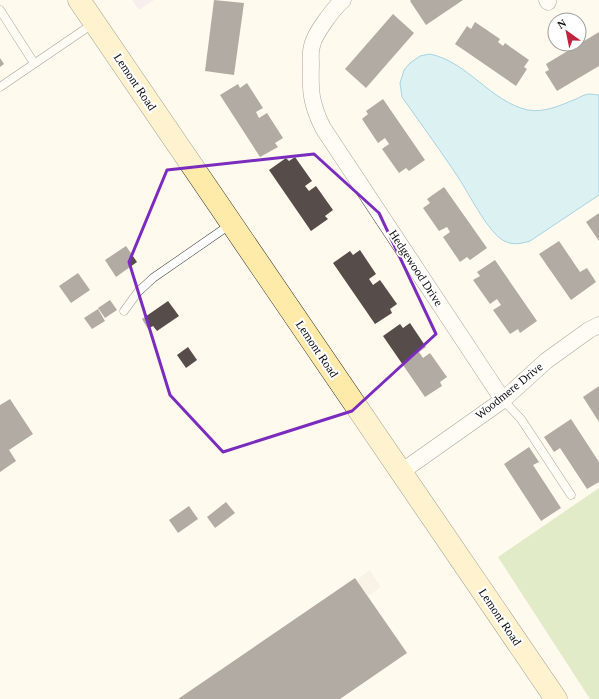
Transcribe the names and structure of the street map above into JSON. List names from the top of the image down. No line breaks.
{"streets":{"main road":["Lemont Road"],"street":["Hedgewood Drive","Woodmere Drive"]},"crossings":[["Lemont Road","Woodmere Drive"],["Hedgewood Drive","Woodmere Drive"]],"north":"top left"}
